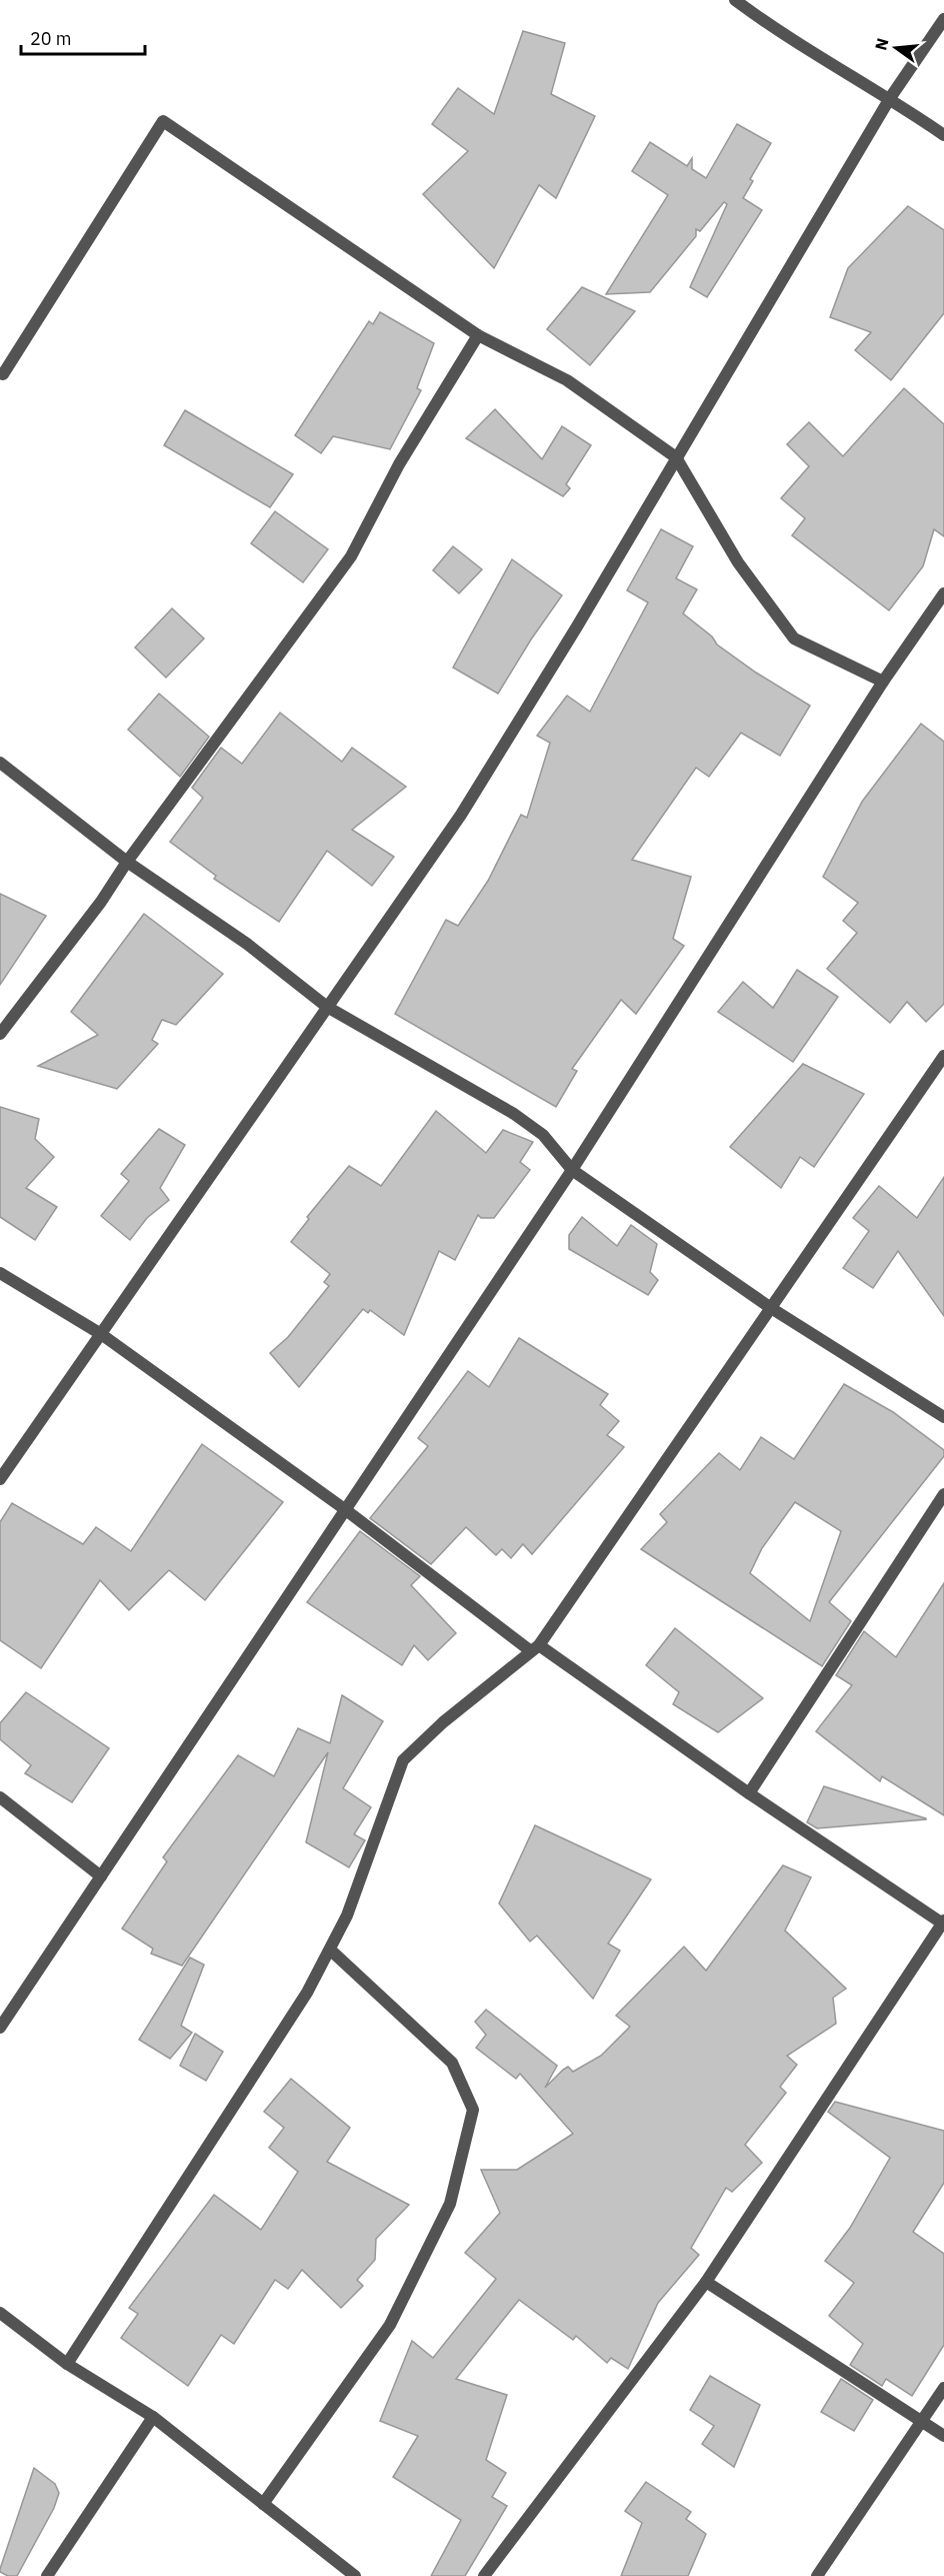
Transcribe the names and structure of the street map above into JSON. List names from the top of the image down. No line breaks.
{"scale_bar":"20 m","north":"left"}
